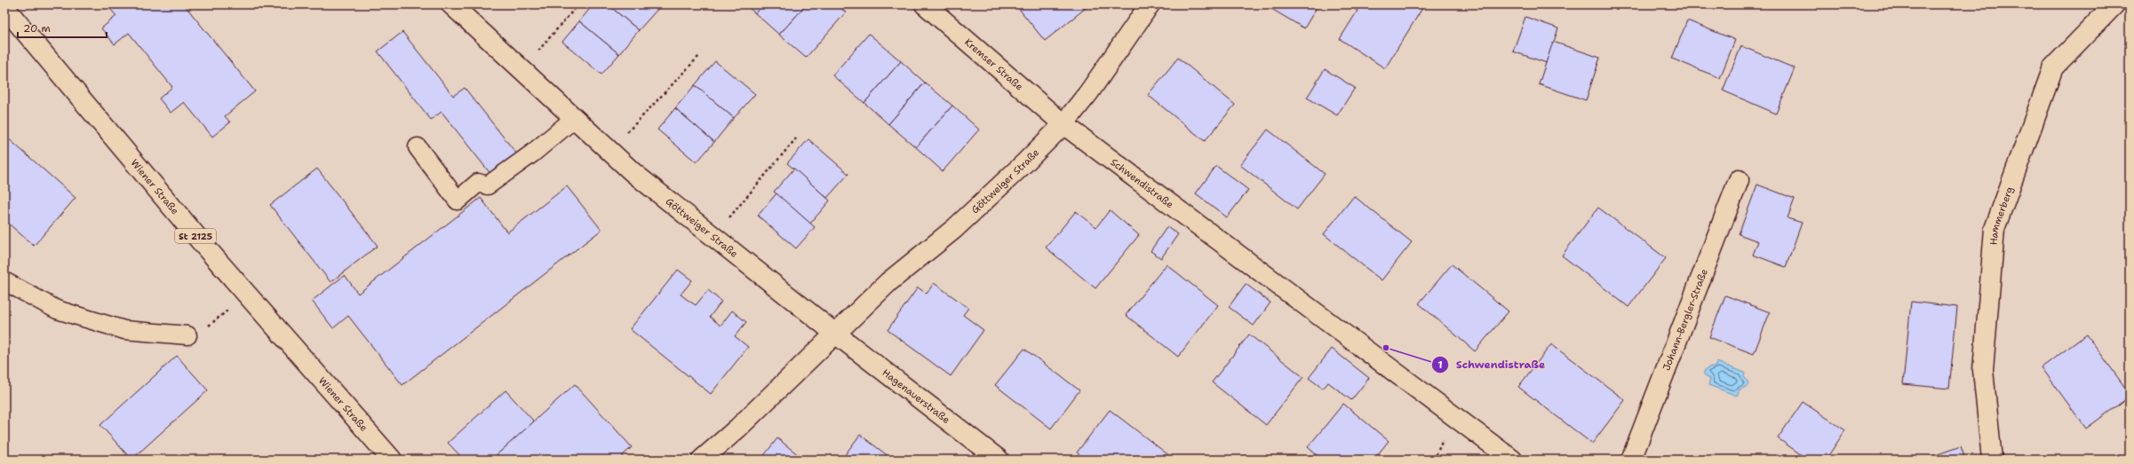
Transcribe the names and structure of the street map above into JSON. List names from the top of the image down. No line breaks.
{"streets":{"street":["Kremser Straße","Göttweiger Straße","Schwendistraße","Wiener Straße","Hammerberg","St 2125","Johann-Bergler-Straße","Hagenauerstraße"]},"crossings":[["Kremser Straße","Göttweiger Straße"],["Kremser Straße","Schwendistraße"],["Göttweiger Straße","Schwendistraße"],["Göttweiger Straße","Hagenauerstraße"]],"places":["Schwendistraße"],"scale_bar":"20 m"}
